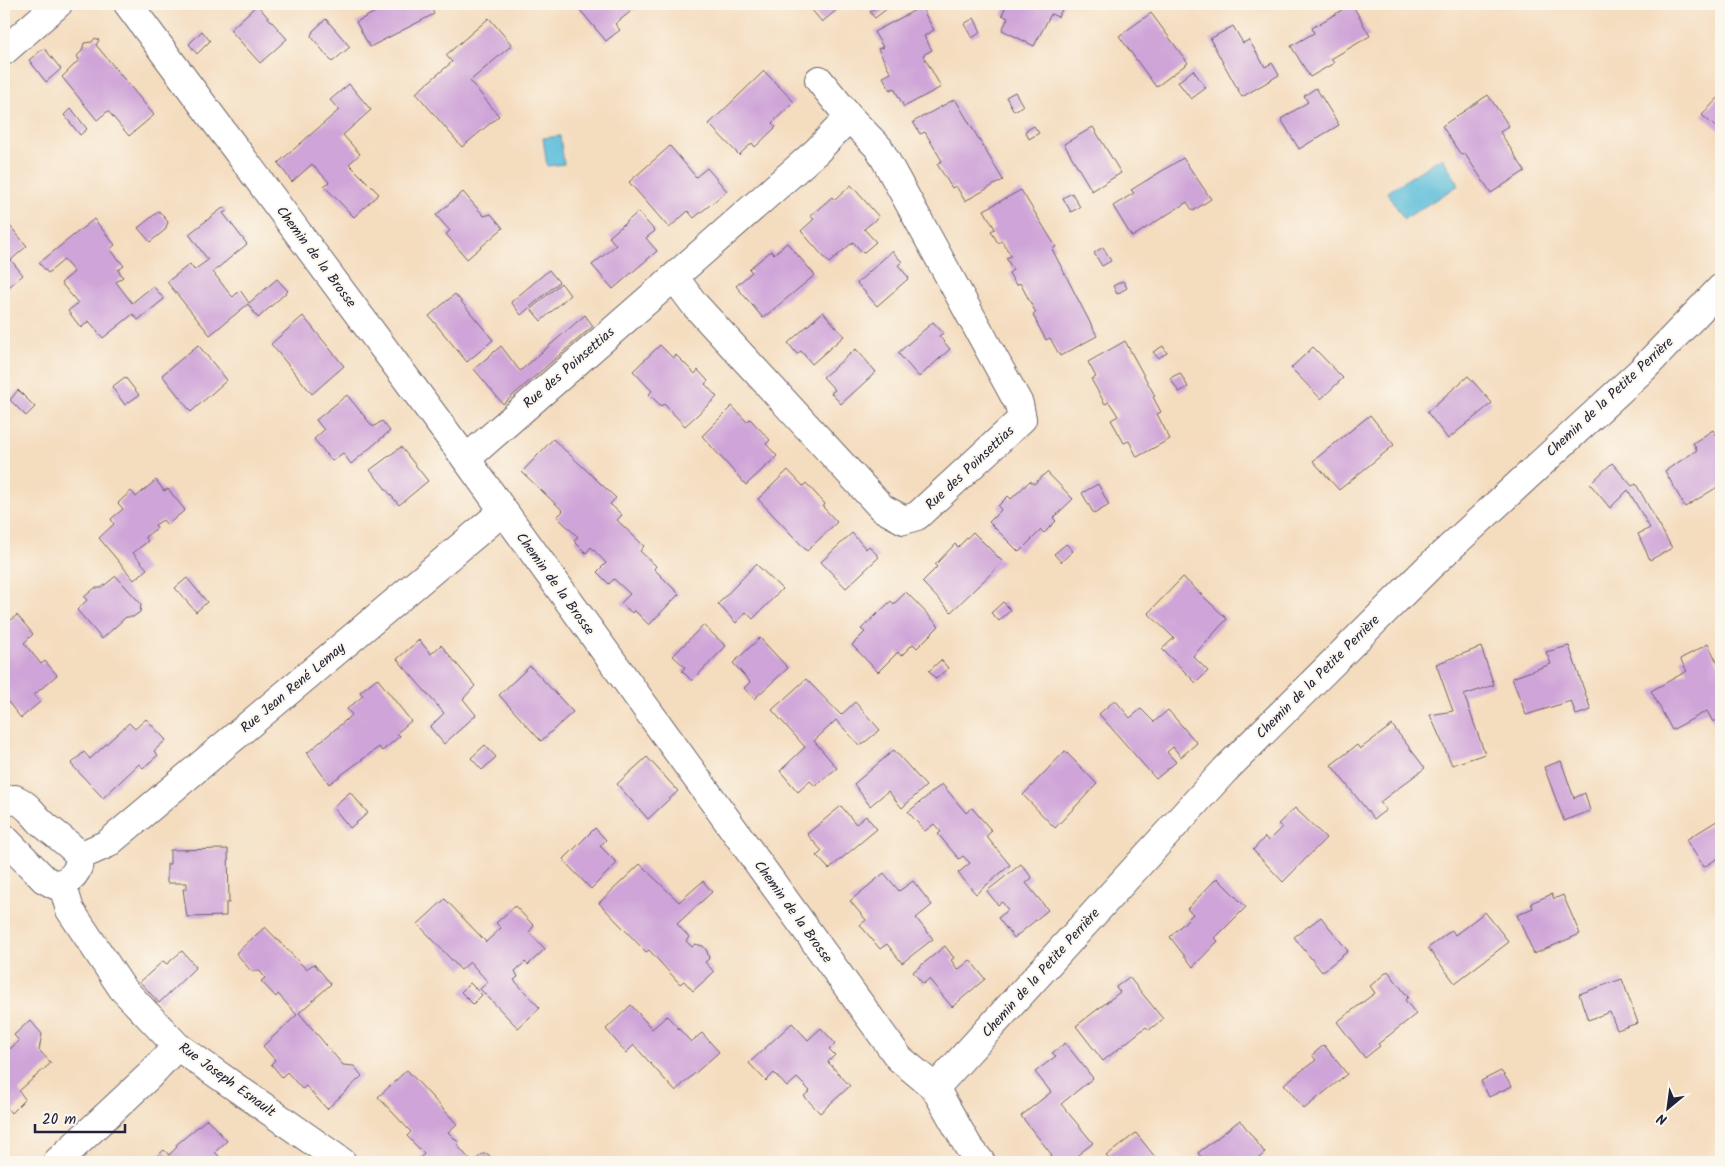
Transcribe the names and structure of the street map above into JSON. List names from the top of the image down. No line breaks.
{"streets":{"street":["Chemin de la Brosse","Rue des Poinsettias","Chemin de la Petite Perrière","Rue Jean René Lemay","Rue Joseph Esnault"]},"crossings":[["Chemin de la Brosse","Rue des Poinsettias"],["Chemin de la Brosse","Chemin de la Petite Perrière"],["Chemin de la Brosse","Rue Jean René Lemay"]],"scale_bar":"20 m","north":"bottom left"}
